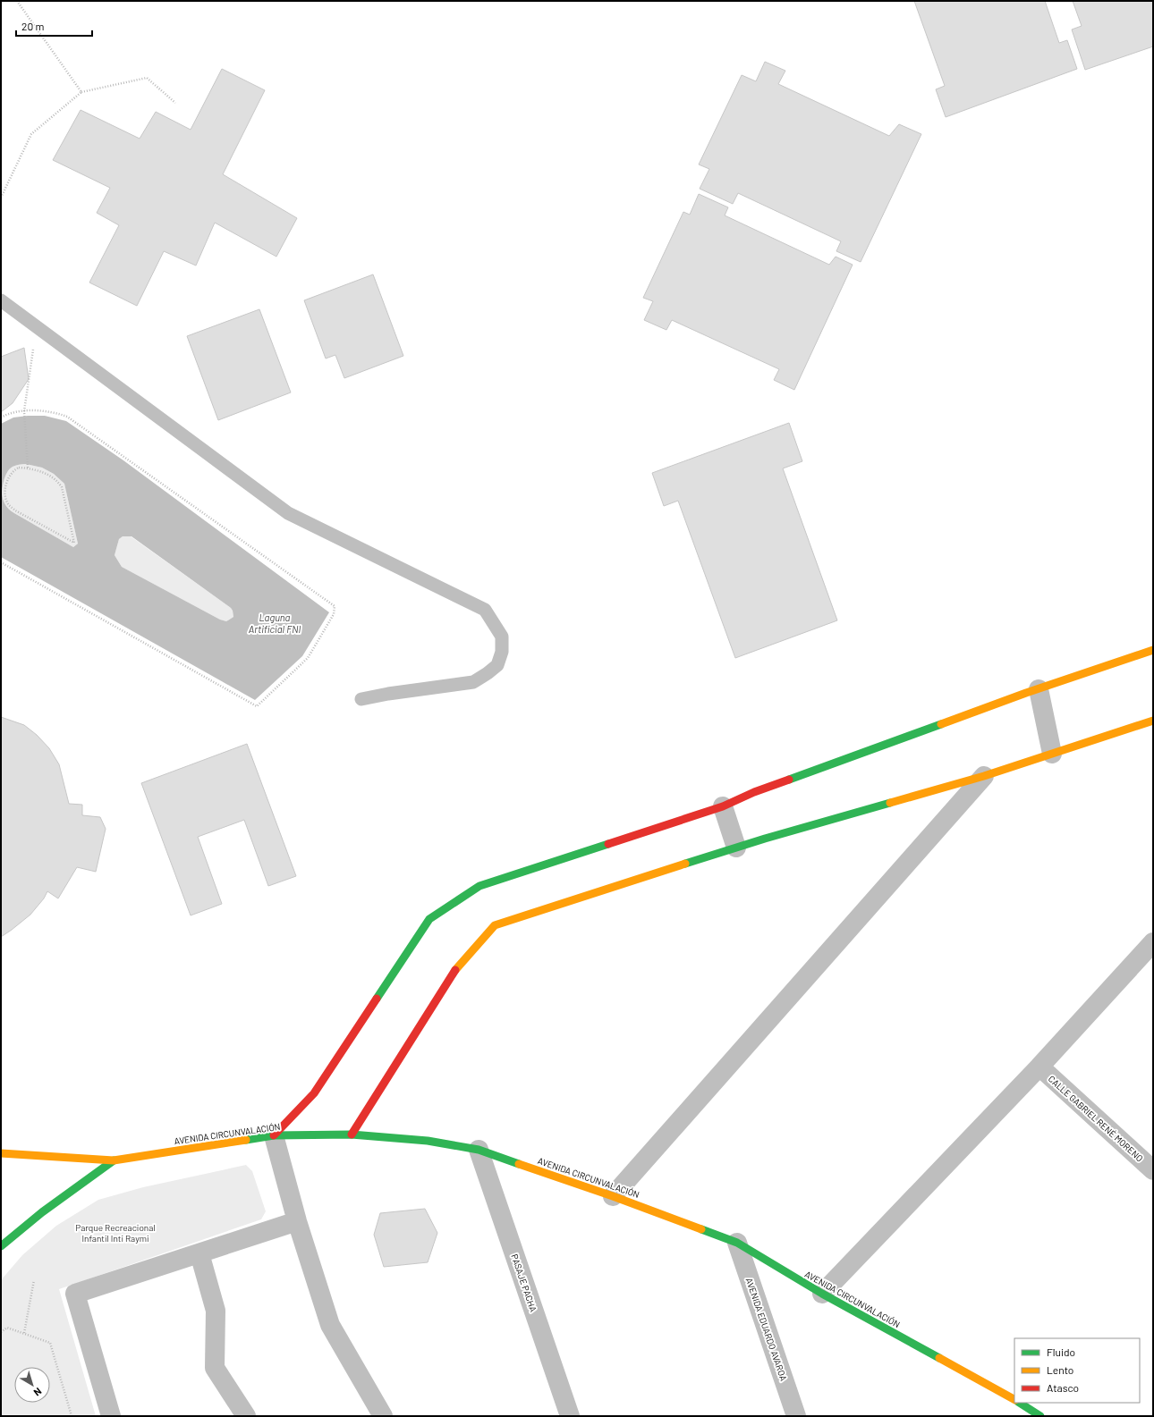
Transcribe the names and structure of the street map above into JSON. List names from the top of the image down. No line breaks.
{"streets":{"street":["CALLE GABRIEL RENÉ MORENO","AVENIDA CIRCUNVALACIÓN","PASAJE PACHA","AVENIDA EDUARDO AVAROA"]},"crossings":[["AVENIDA CIRCUNVALACIÓN","PASAJE PACHA"],["AVENIDA CIRCUNVALACIÓN","AVENIDA EDUARDO AVAROA"]],"water":["Laguna Artificial FNI"],"parks":["Parque Recreacional Infantil Inti Raymi"],"legend":["Fluido","Lento","Atasco"],"scale_bar":"20 m","north":"bottom right"}
